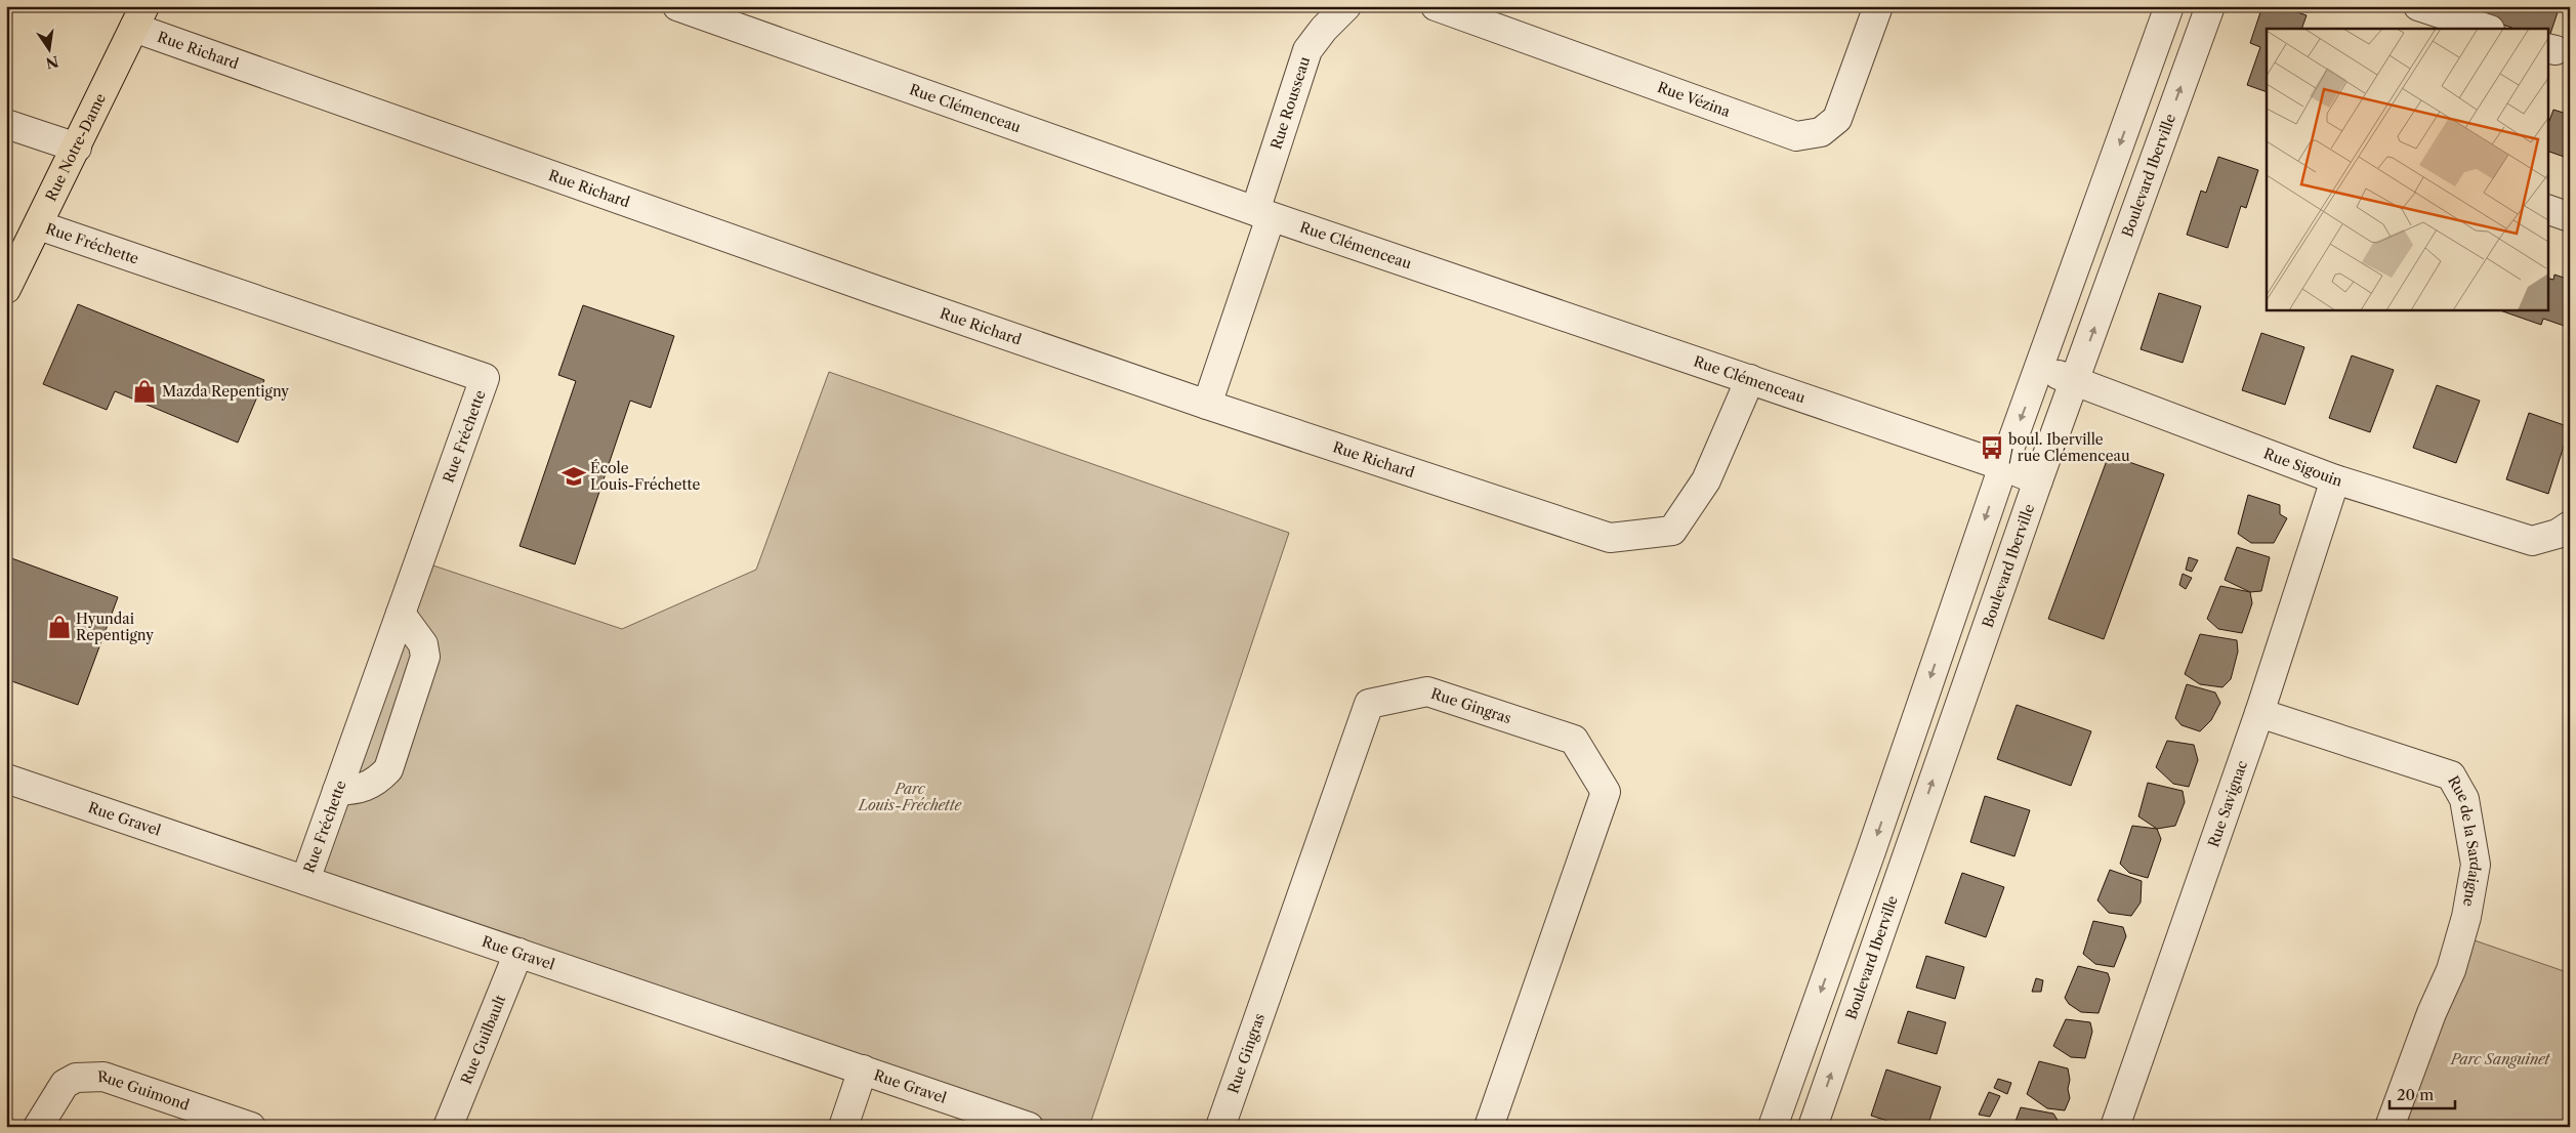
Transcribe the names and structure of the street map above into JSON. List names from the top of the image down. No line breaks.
{"streets":{"main road":["Rue Notre-Dame"],"street":["Rue Richard","Rue Vézina","Rue Rousseau","Rue Clémenceau","Boulevard Iberville","Rue Fréchette","Rue Sigouin","Rue Gingras","Rue Savignac","Rue Gravel","Rue de la Sardaigne","Rue Guilbault","Rue Guimond"]},"crossings":[["Rue Richard","Rue Rousseau"],["Rue Richard","Rue Clémenceau"],["Rue Richard","Rue Notre-Dame"],["Rue Rousseau","Rue Clémenceau"],["Rue Clémenceau","Boulevard Iberville"],["Rue Notre-Dame","Rue Fréchette"],["Boulevard Iberville","Rue Sigouin"],["Rue Fréchette","Rue Gravel"],["Rue Sigouin","Rue Savignac"],["Rue Savignac","Rue de la Sardaigne"],["Rue Gravel","Rue Guilbault"]],"parks":["Parc Louis-Fréchette","Parc Sanguinet"],"places":{"shop":["Mazda Repentigny","Hyundai Repentigny"],"bus stop":["boul. Iberville / rue Clémenceau"],"school or university":["École Louis-Fréchette"]},"scale_bar":"20 m","north":"bottom"}
